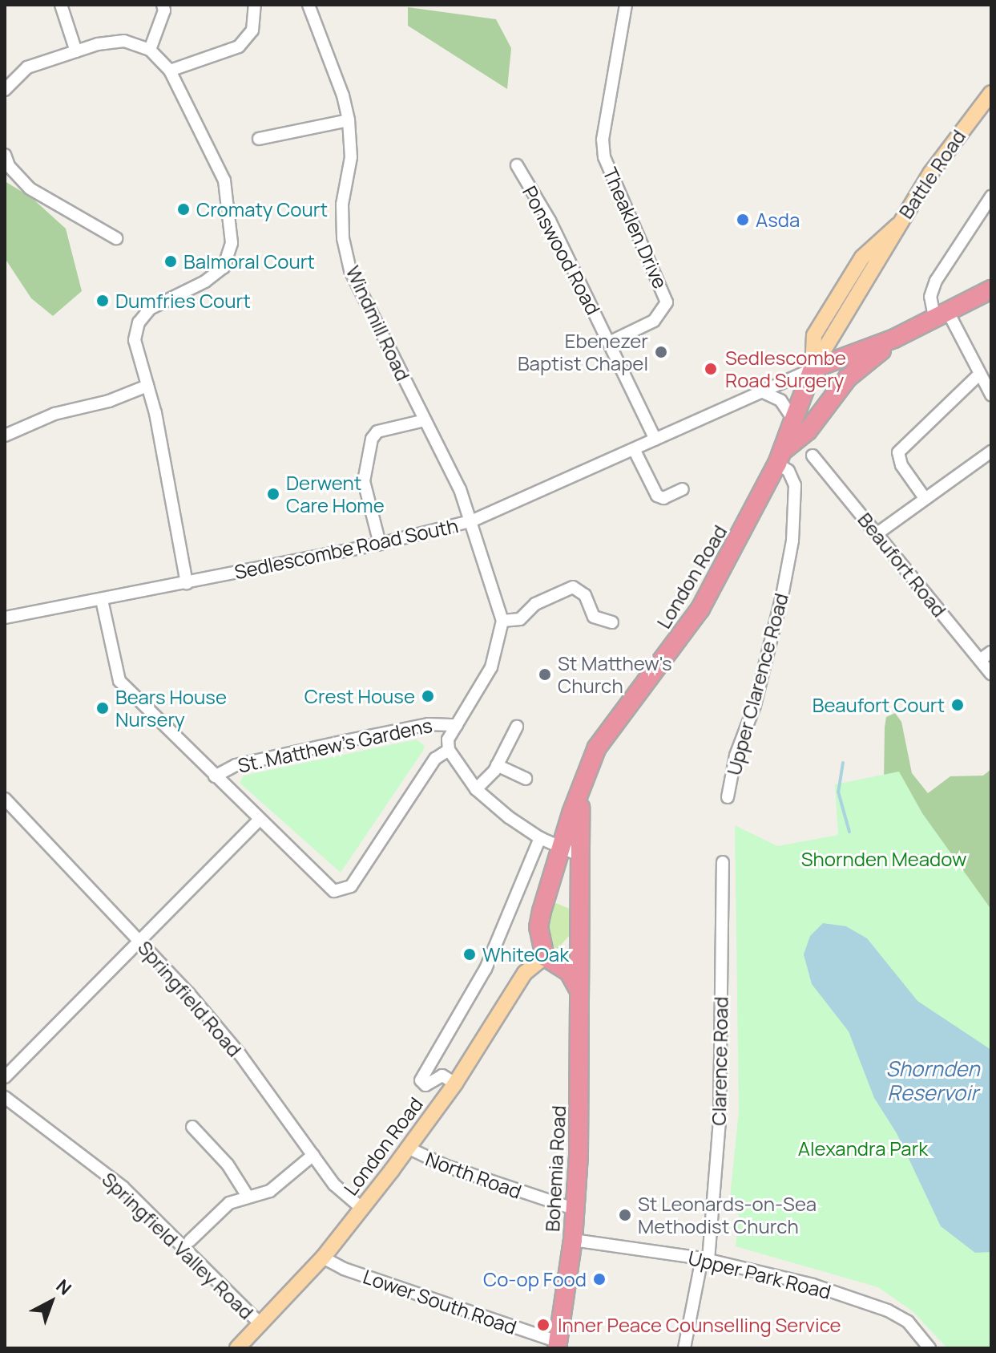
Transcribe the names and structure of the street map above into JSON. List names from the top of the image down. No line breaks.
{"streets":{"highway":["London Road","Bohemia Road"],"main road":["Battle Road"],"street":["Theaklen Drive","Ponswood Road","Windmill Road","Sedlescombe Road South","Beaufort Road","Upper Clarence Road","St. Matthew's Gardens","Springfield Road","Clarence Road","North Road","Springfield Valley Road","Upper Park Road","Lower South Road"]},"crossings":[["Battle Road","Sedlescombe Road South"],["Battle Road","London Road"],["Theaklen Drive","Ponswood Road"],["Ponswood Road","Sedlescombe Road South"],["Windmill Road","Sedlescombe Road South"],["Sedlescombe Road South","London Road"],["Sedlescombe Road South","St. Matthew's Gardens"],["London Road","Upper Clarence Road"],["London Road","Springfield Road"],["London Road","Bohemia Road"],["London Road","North Road"],["London Road","Springfield Valley Road"],["London Road","Lower South Road"],["Clarence Road","Upper Park Road"],["Bohemia Road","North Road"],["Bohemia Road","Upper Park Road"],["Bohemia Road","Lower South Road"]],"water":["Shornden Reservoir"],"parks":["Shornden Meadow","Alexandra Park"],"places":["Cromaty Court","Asda","Balmoral Court","Dumfries Court","Ebenezer Baptist Chapel","Sedlescombe Road Surgery","Derwent Care Home","St Matthew's Church","Crest House","Beaufort Court","Bears House Nursery","WhiteOak","St Leonards-on-Sea Methodist Church","Co-op Food","Inner Peace Counselling Service"],"north":"top right"}
